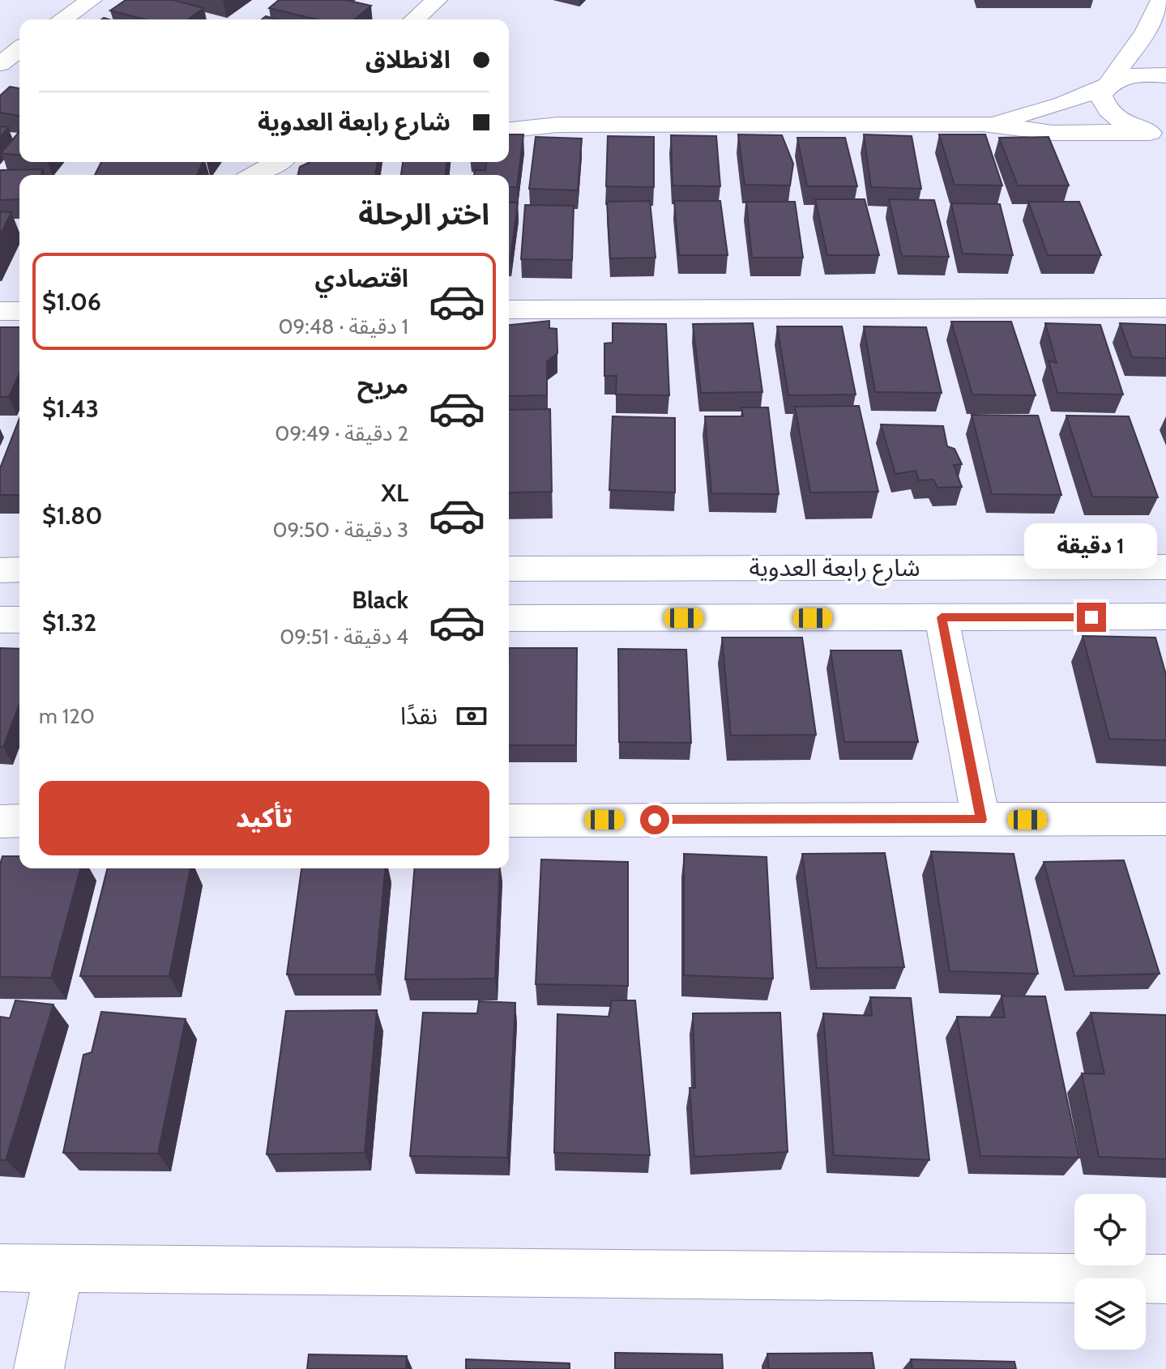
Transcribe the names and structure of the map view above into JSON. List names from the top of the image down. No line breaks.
{"streets":{"street":["شارع رابعة العدوية"]},"page":{"banner":["الانطلاق","شارع رابعة العدوية"],"heading":"اختر الرحلة","list":[{"name":"اقتصادي","note":"1 دقيقة · 09:48","value":"$1.06"},{"name":"مريح","note":"2 دقيقة · 09:49","value":"$1.43"},{"name":"XL","note":"3 دقيقة · 09:50","value":"$1.80"},{"name":"Black","note":"4 دقيقة · 09:51","value":"$1.32"}],"bubble":"1 دقيقة","pay":["نقدًا","120 m"],"buttons":"تأكيد"}}
